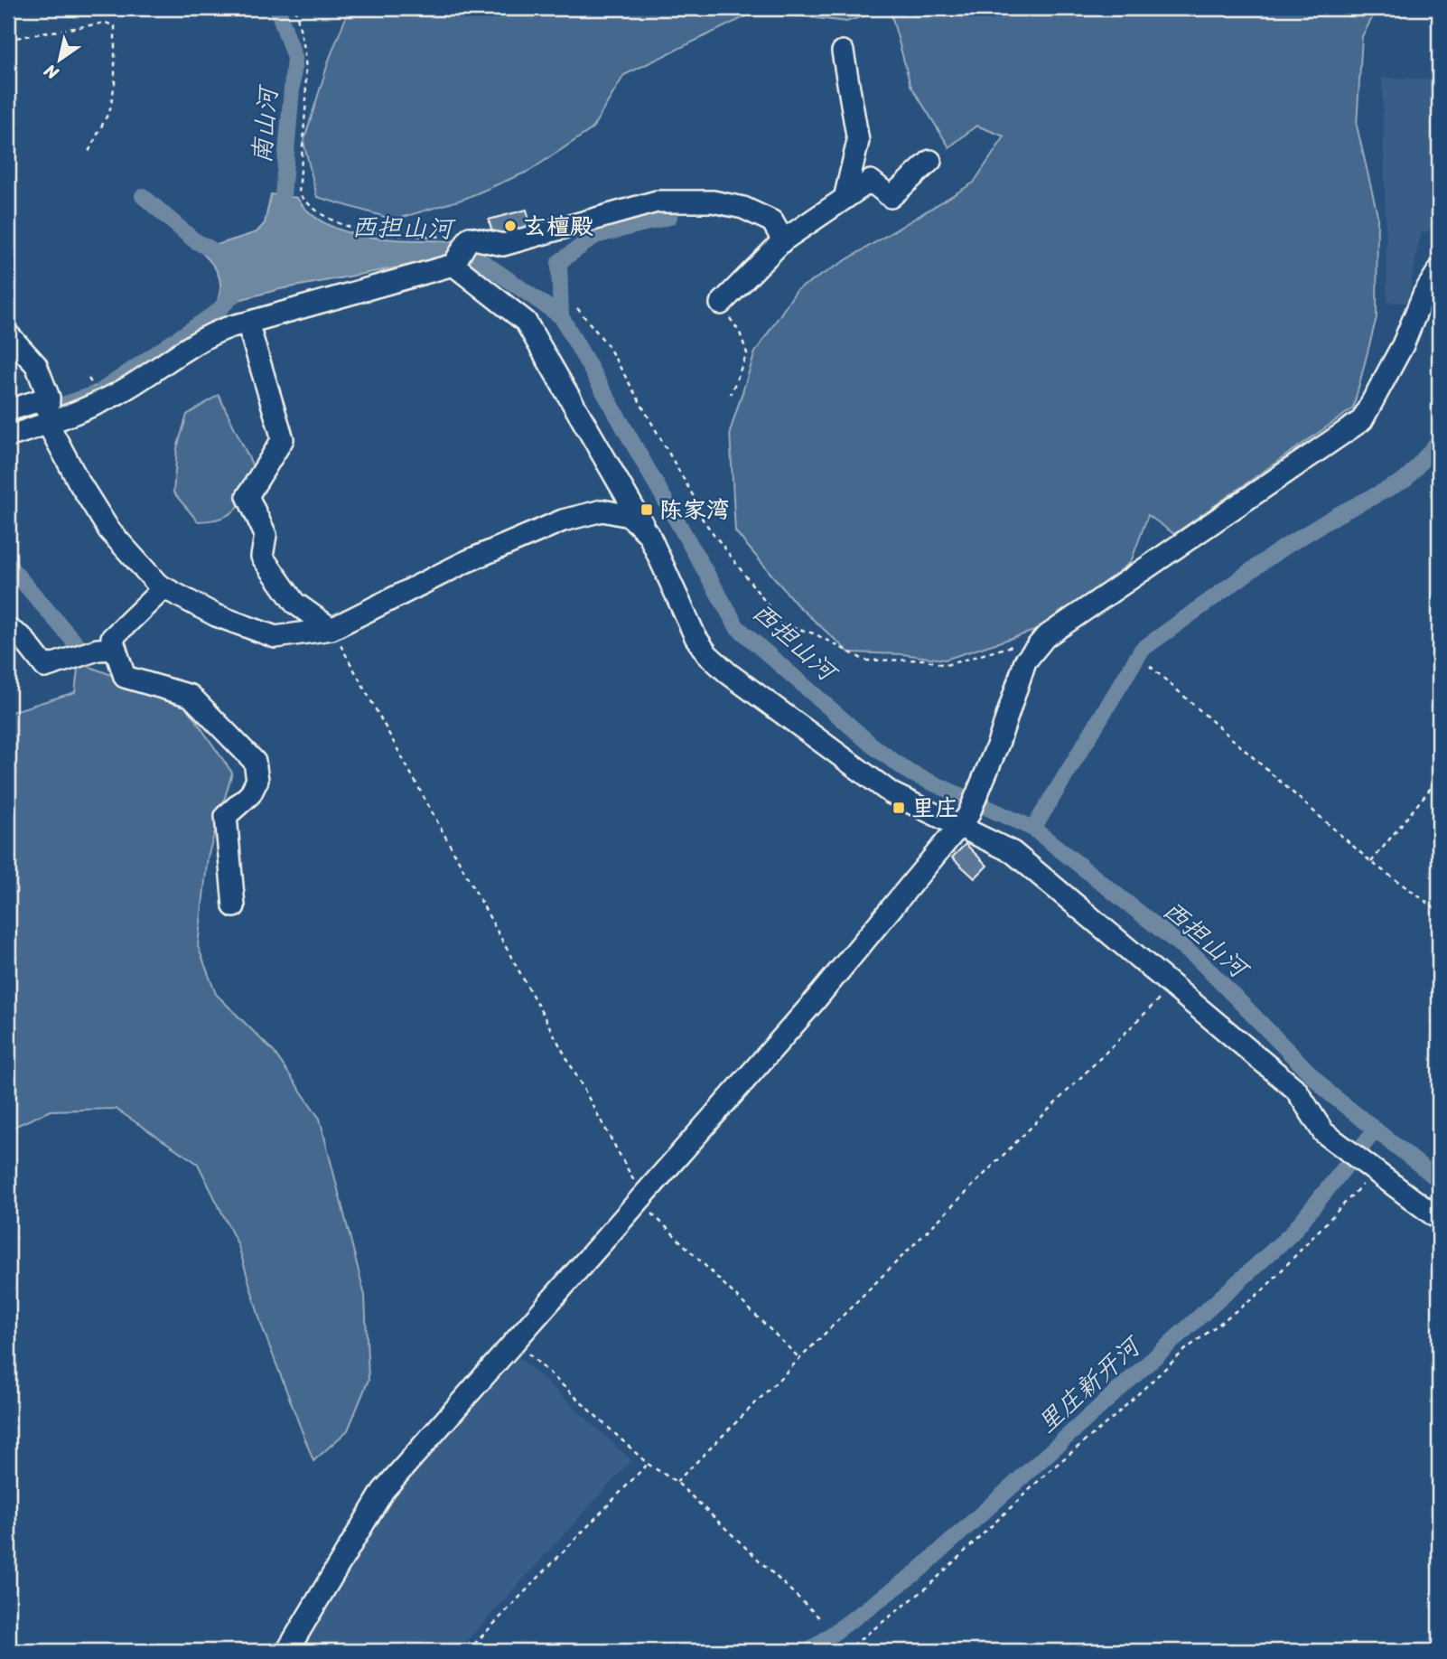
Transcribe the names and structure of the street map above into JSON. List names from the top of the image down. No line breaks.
{"water":["南山河","西担山河","里庄新开河"],"places":{"other":["玄檀殿"],"transit":["陈家湾","里庄"]},"north":"bottom left"}
